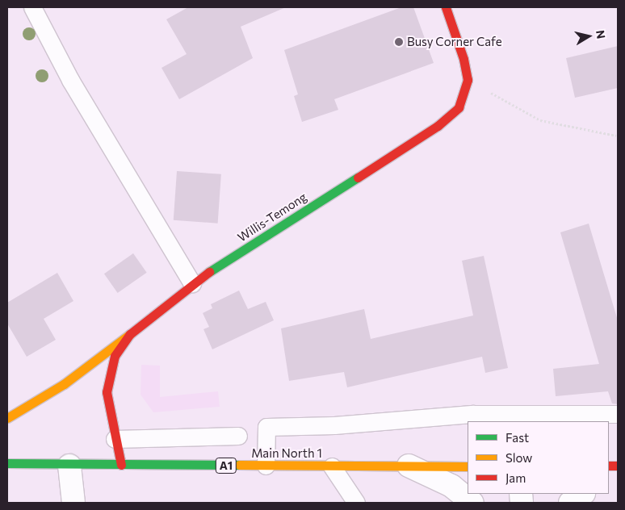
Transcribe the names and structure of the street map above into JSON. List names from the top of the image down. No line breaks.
{"streets":{"main road":["Willis-Temong","Main North 1","A1"]},"crossings":[["Willis-Temong","Main North 1"]],"places":["Busy Corner Cafe"],"legend":["Fast","Slow","Jam"],"north":"right"}
